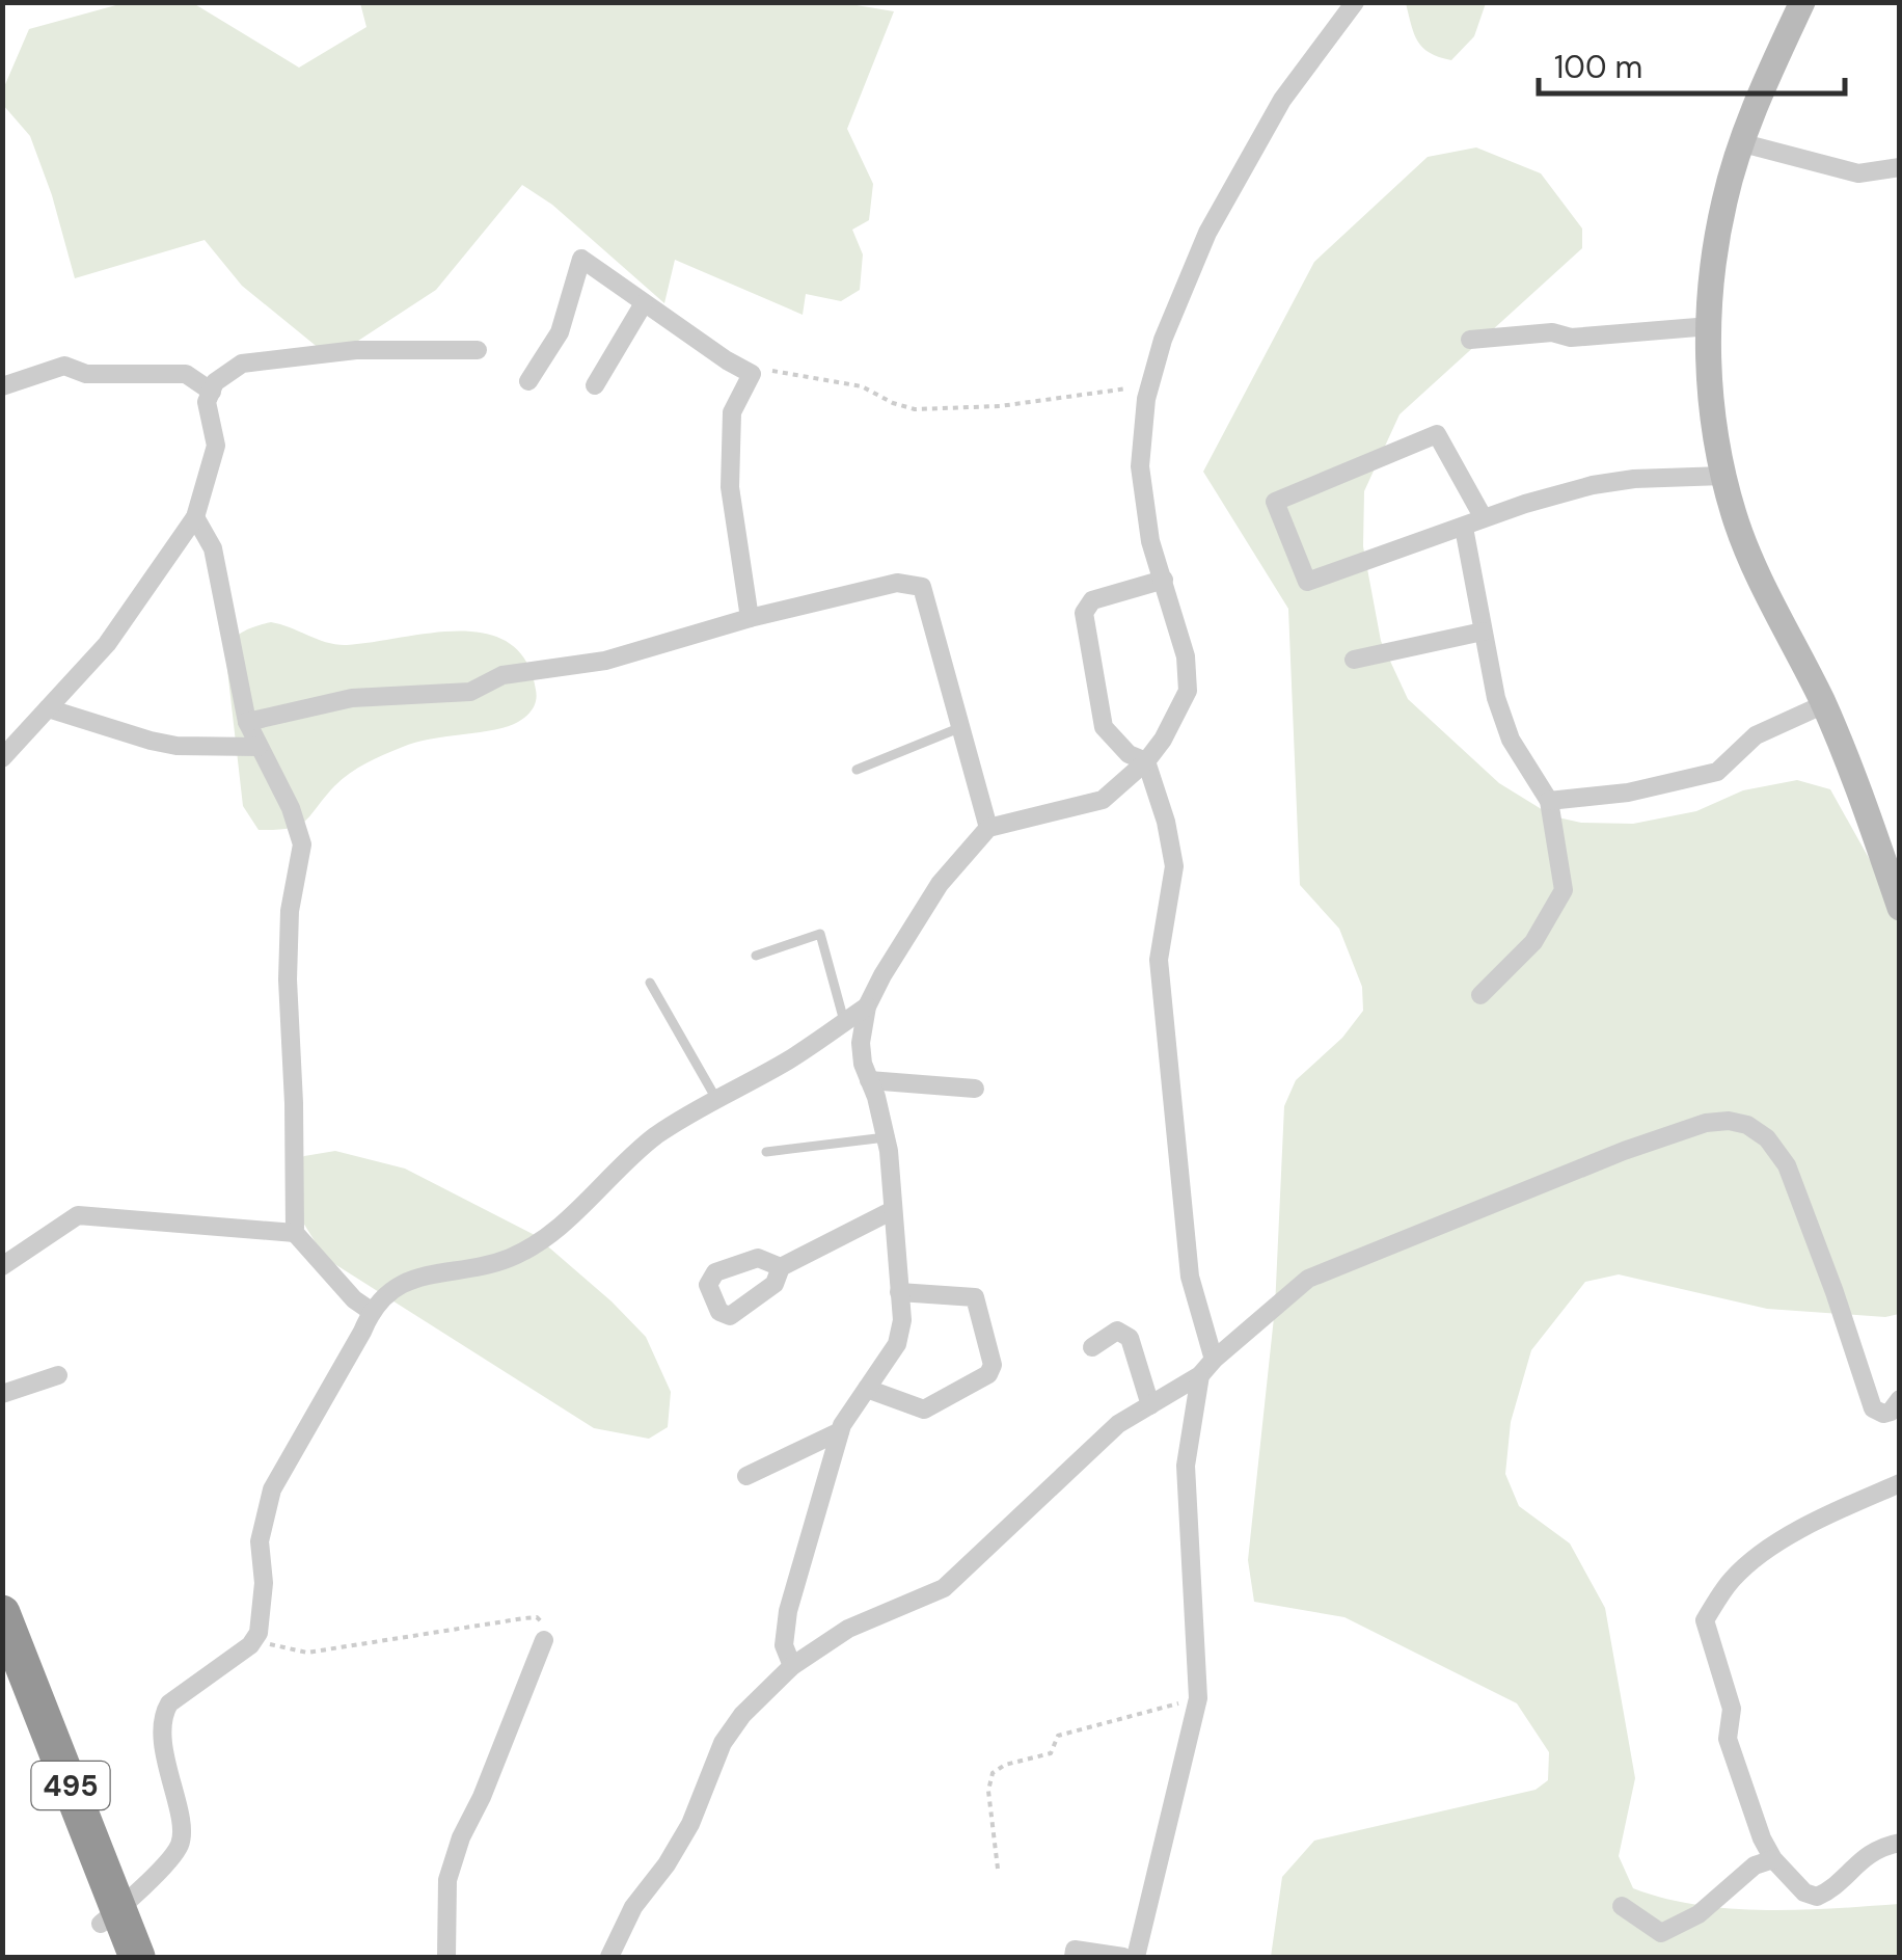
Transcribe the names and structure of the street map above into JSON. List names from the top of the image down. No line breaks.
{"streets":{"highway":["495"]},"scale_bar":"100 m"}
